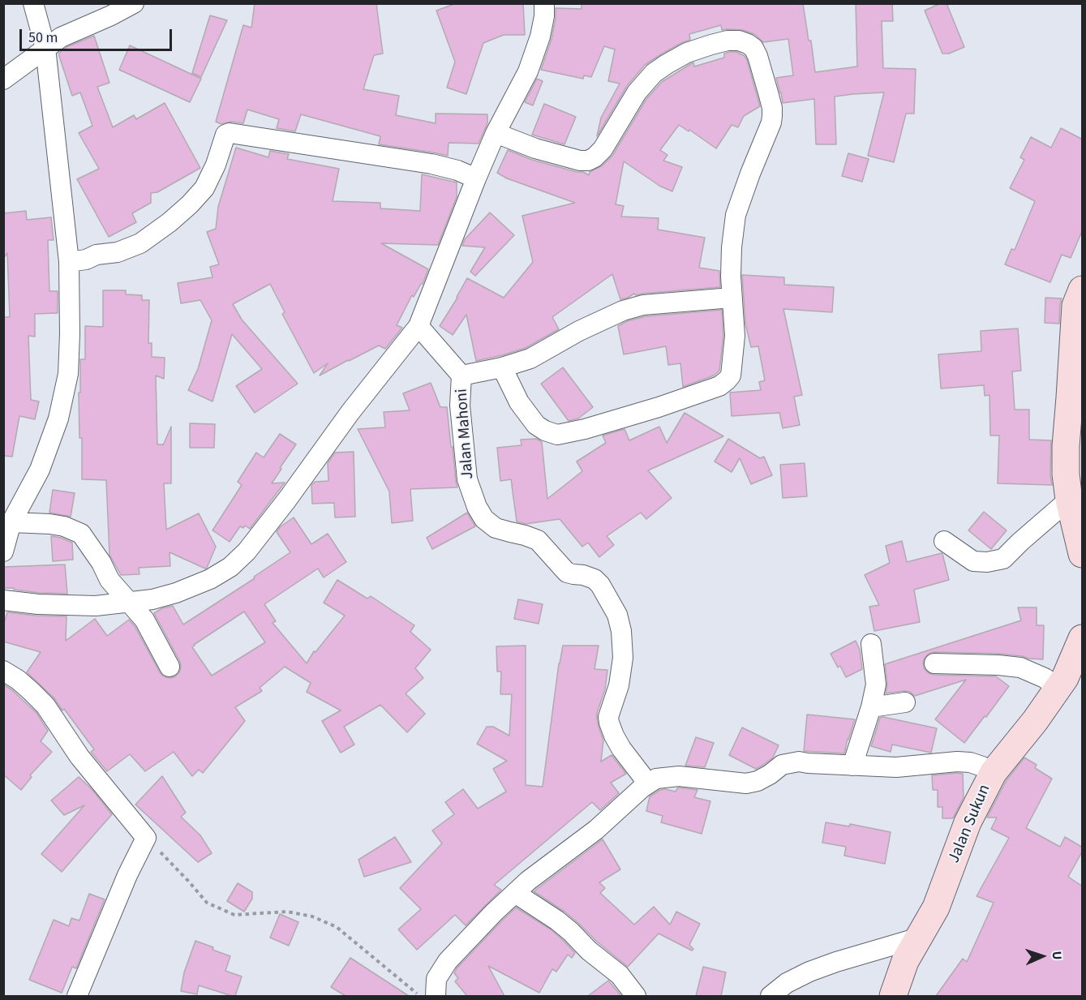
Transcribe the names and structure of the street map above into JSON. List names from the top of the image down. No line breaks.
{"streets":{"street":["Jalan Mahoni","Jalan Sukun"]},"scale_bar":"50 m","north":"right"}
